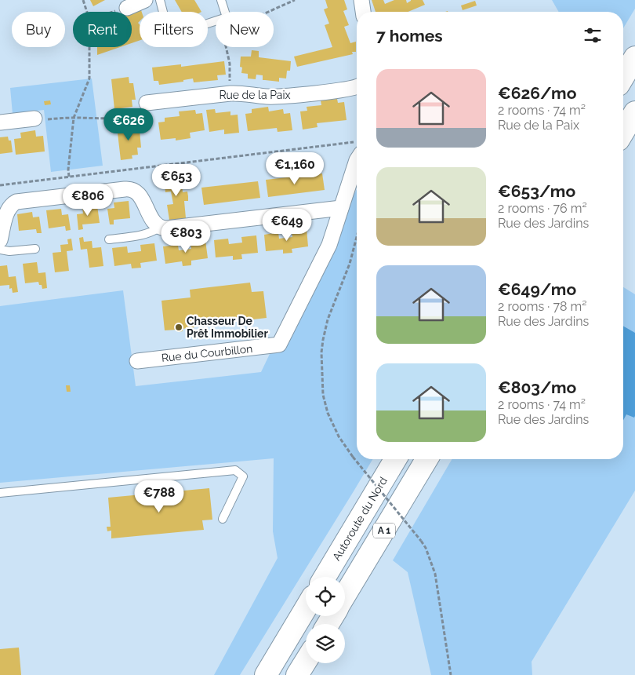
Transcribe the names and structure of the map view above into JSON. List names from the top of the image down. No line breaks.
{"streets":{"highway":["Autoroute du Nord","A 1"],"street":["Rue de la Paix","Rue du Courbillon"]},"places":["Chasseur De Prêt Immobilier"],"page":{"chip":["Buy","Rent","Filters","New"],"heading":"7 homes","list":[{"name":"€626/mo","note":"2 rooms · 74 m² · Rue de la Paix"},{"name":"€653/mo","note":"2 rooms · 76 m² · Rue des Jardins"},{"name":"€649/mo","note":"2 rooms · 78 m² · Rue des Jardins"},{"name":"€803/mo","note":"2 rooms · 74 m² · Rue des Jardins"}],"price":["€626","€1,160","€653","€806","€649","€803","€788"]}}
